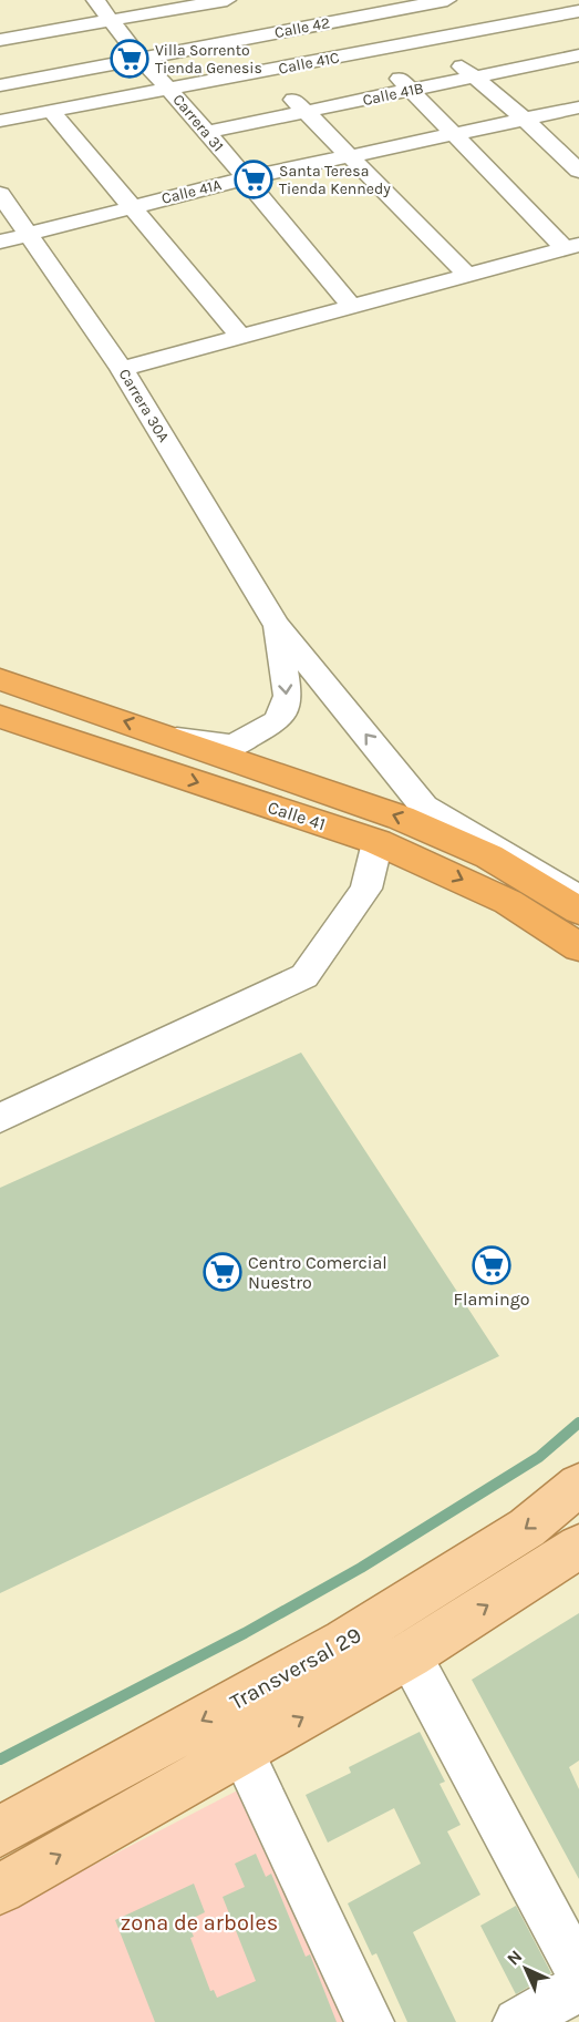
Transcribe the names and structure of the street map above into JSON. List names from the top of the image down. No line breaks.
{"streets":{"highway":["Calle 41"],"main road":["Transversal 29"],"street":["Calle 42","Calle 41C","Calle 41B","Carrera 31","Calle 41A","Carrera 30A"]},"crossings":[["Calle 42","Carrera 31"],["Calle 41C","Carrera 31"],["Calle 41B","Carrera 31"],["Carrera 31","Calle 41A"],["Calle 41A","Carrera 30A"]],"parks":["zona de arboles"],"places":{"supermarket":["Villa Sorrento Tienda Genesis","Santa Teresa Tienda Kennedy","Flamingo","Centro Comercial Nuestro"]},"north":"top left"}
